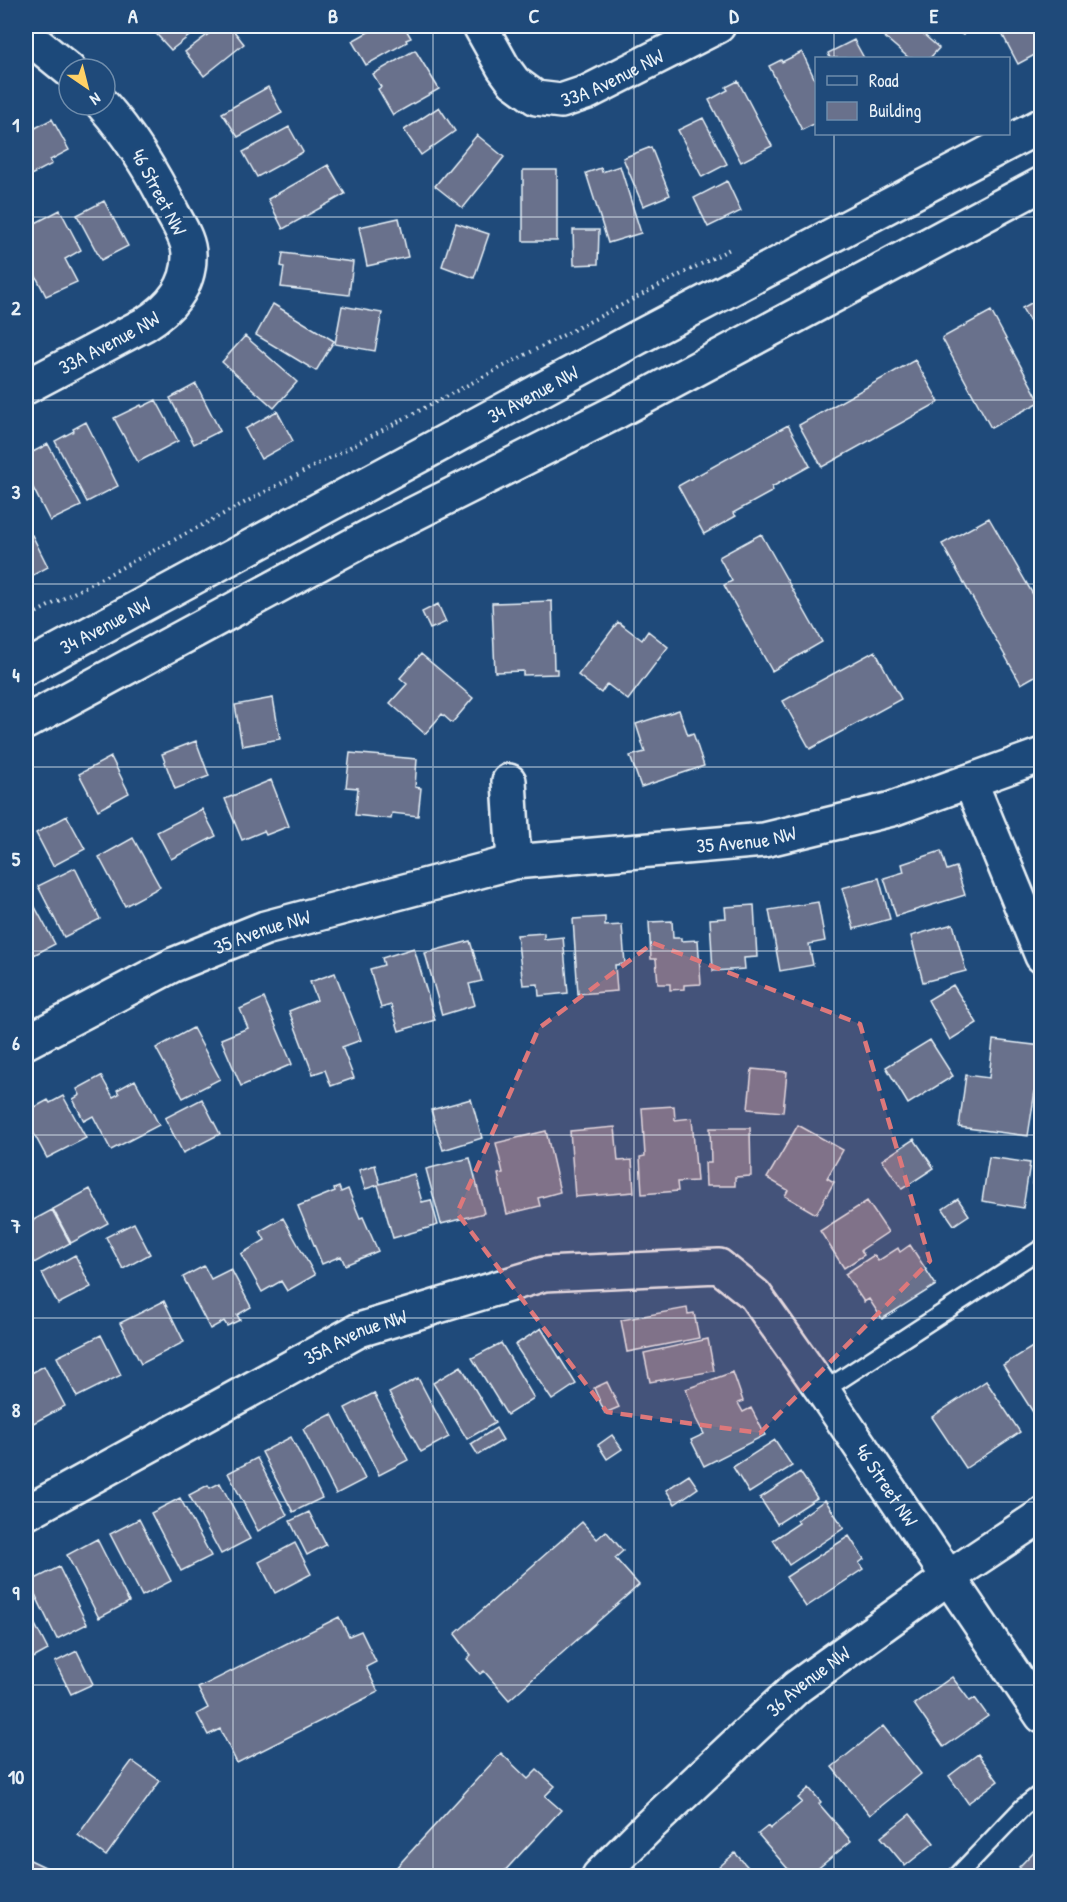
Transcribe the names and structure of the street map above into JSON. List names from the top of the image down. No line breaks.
{"streets":{"street":["33A Avenue NW","46 Street NW","34 Avenue NW","35 Avenue NW","35A Avenue NW","36 Avenue NW"]},"crossings":[["33A Avenue NW","46 Street NW"],["46 Street NW","35A Avenue NW"],["46 Street NW","36 Avenue NW"]],"legend":["Road","Building"],"north":"bottom right","grid":{"columns":["A","B","C","D","E"],"rows":["1","2","3","4","5","6","7","8","9","10"]}}
